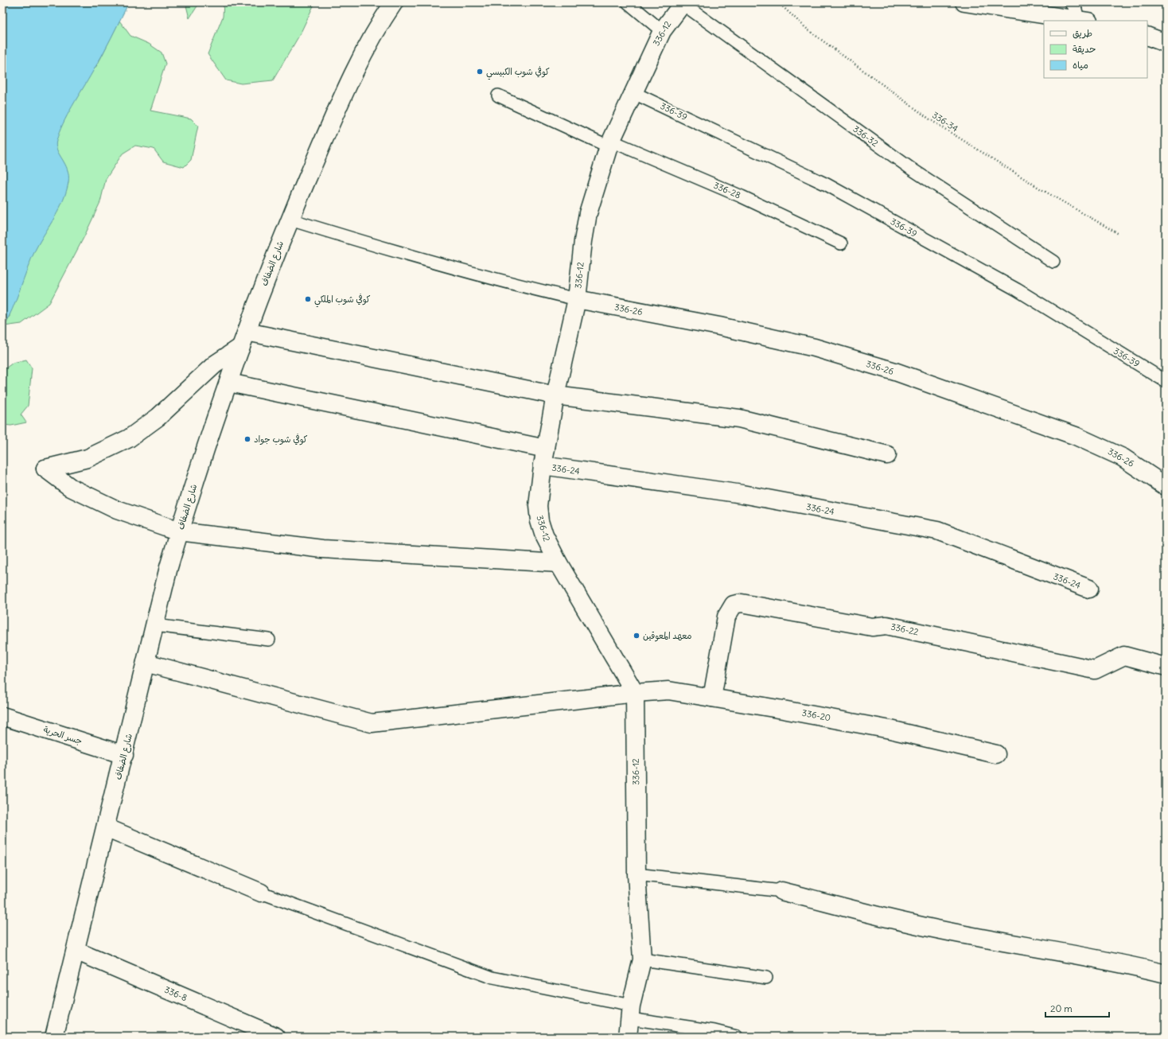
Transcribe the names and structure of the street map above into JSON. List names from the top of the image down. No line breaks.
{"streets":{"street":["336-12","شارع الضفاف","336-26","336-24","336-22","336-20","جسر الحرية","336-8"],"lane":["336-39","336-32","336-28"],"path":["336-34"]},"crossings":[["336-12","336-39"],["336-12","336-32"],["336-12","336-28"],["336-12","336-26"],["336-12","336-24"],["336-12","336-20"],["شارع الضفاف","336-20"],["شارع الضفاف","جسر الحرية"],["شارع الضفاف","336-8"],["336-22","336-20"]],"places":["كوفي شوب الكبيسي","كوفي شوب الملكي","كوفي شوب جواد","معهد المعوقين"],"legend":["طريق","حديقة","مياه"],"scale_bar":"20 m"}
